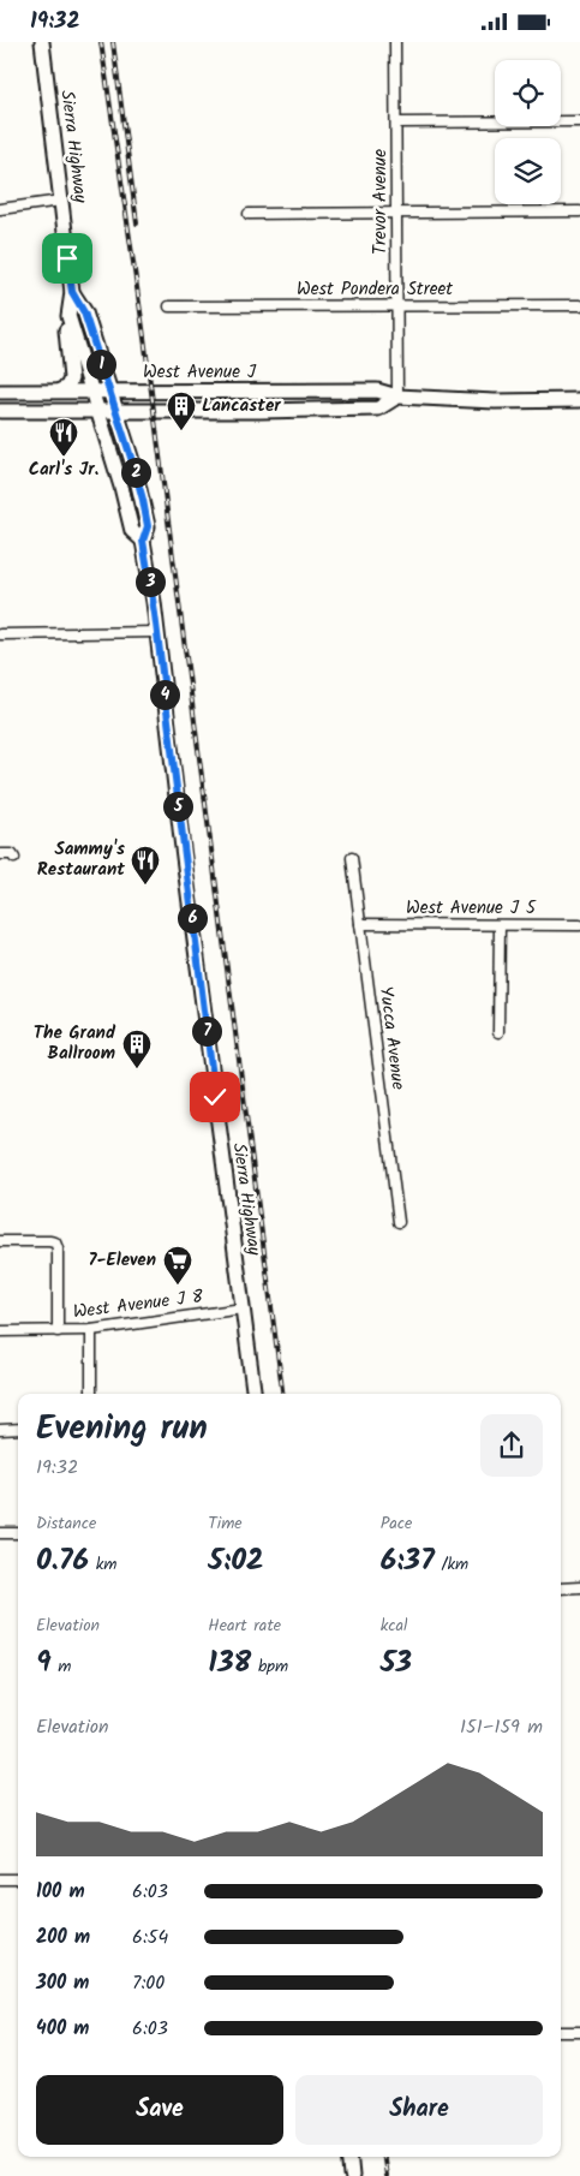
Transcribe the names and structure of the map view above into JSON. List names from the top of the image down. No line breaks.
{"streets":{"main road":["Sierra Highway","West Avenue J"],"street":["Trevor Avenue","West Pondera Street","West Avenue J 5","Yucca Avenue","West Avenue J 8"]},"crossings":[["Sierra Highway","West Avenue J"],["Sierra Highway","West Avenue J 8"],["Trevor Avenue","West Pondera Street"],["Trevor Avenue","West Avenue J"],["West Avenue J 5","Yucca Avenue"]],"places":{"building":["Lancaster","The Grand Ballroom"],"restaurant":["Carl's Jr.","Sammy's Restaurant"],"supermarket":["7-Eleven"]},"page":{"status":"19:32","pins":["1","2","3","4","5","6","7"],"heading":["Evening run","19:32"],"stats":[["Distance","0.76 km"],["Time","5:02"],["Pace","6:37 /km"],["Elevation","9 m"],["Heart rate","138 bpm"],["kcal","53"]],"chart":["Elevation","151–159 m"],"list":[{"name":"100 m","note":"6:03"},{"name":"200 m","note":"6:54"},{"name":"300 m","note":"7:00"},{"name":"400 m","note":"6:03"}],"buttons":["Save","Share"]}}
